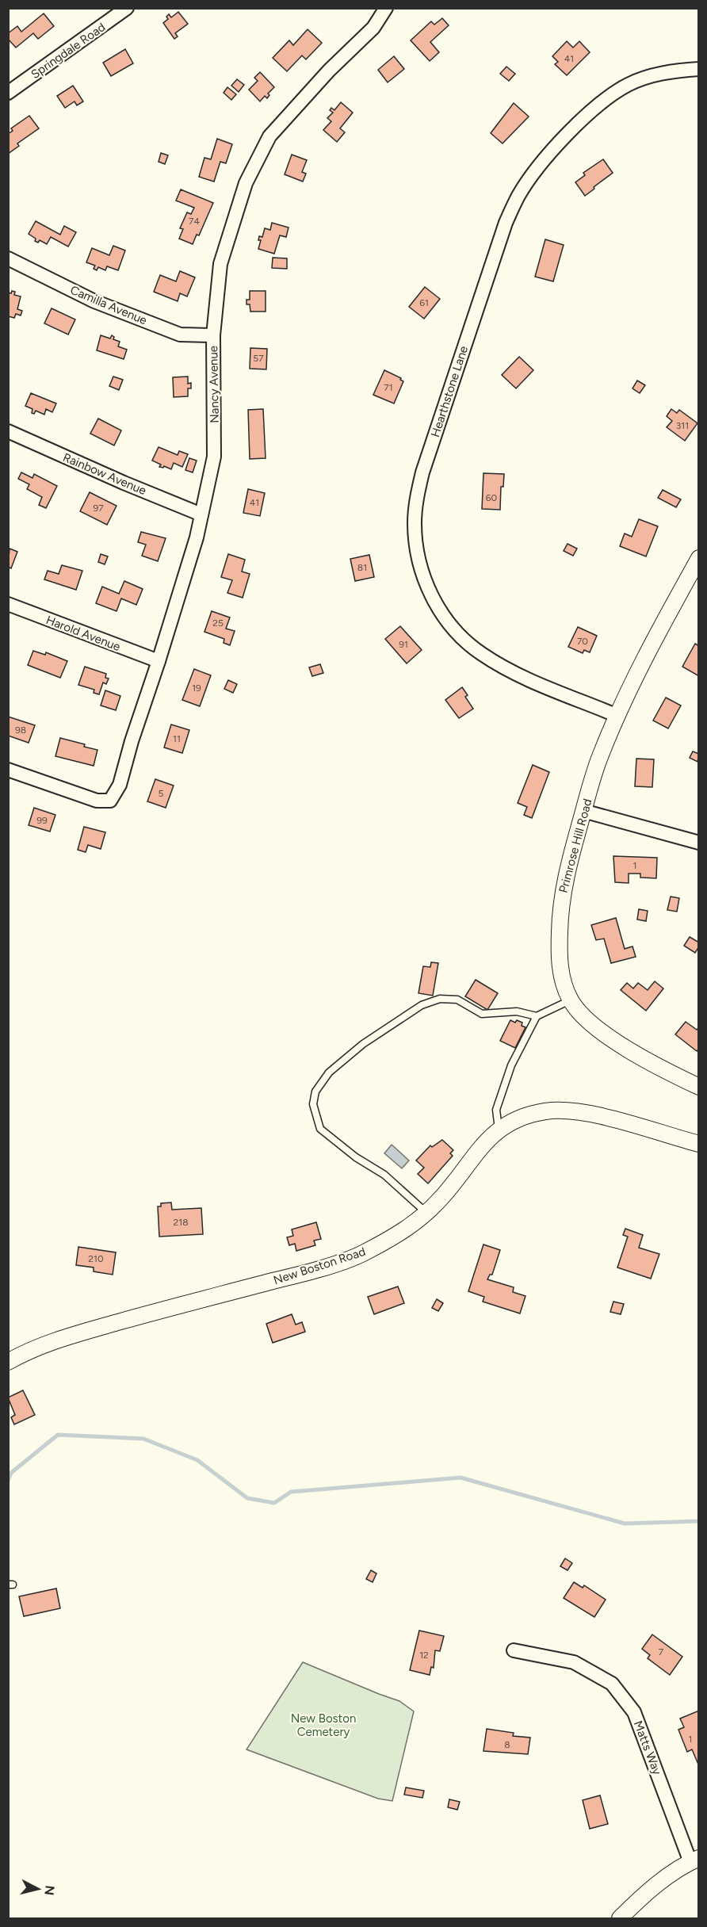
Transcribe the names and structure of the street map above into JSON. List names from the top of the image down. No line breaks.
{"streets":{"street":["Springdale Road","Camilla Avenue","Nancy Avenue","Hearthstone Lane","Rainbow Avenue","Harold Avenue","Primrose Hill Road","New Boston Road","Matts Way"]},"crossings":[["Camilla Avenue","Nancy Avenue"],["Nancy Avenue","Rainbow Avenue"],["Nancy Avenue","Harold Avenue"],["Hearthstone Lane","Primrose Hill Road"]],"parks":["New Boston Cemetery"],"house_numbers":["41","74","61","57","71","311","60","41","97","81","25","70","91","19","98","11","5","99","1","218","210","7","12","1","8"],"north":"right"}
